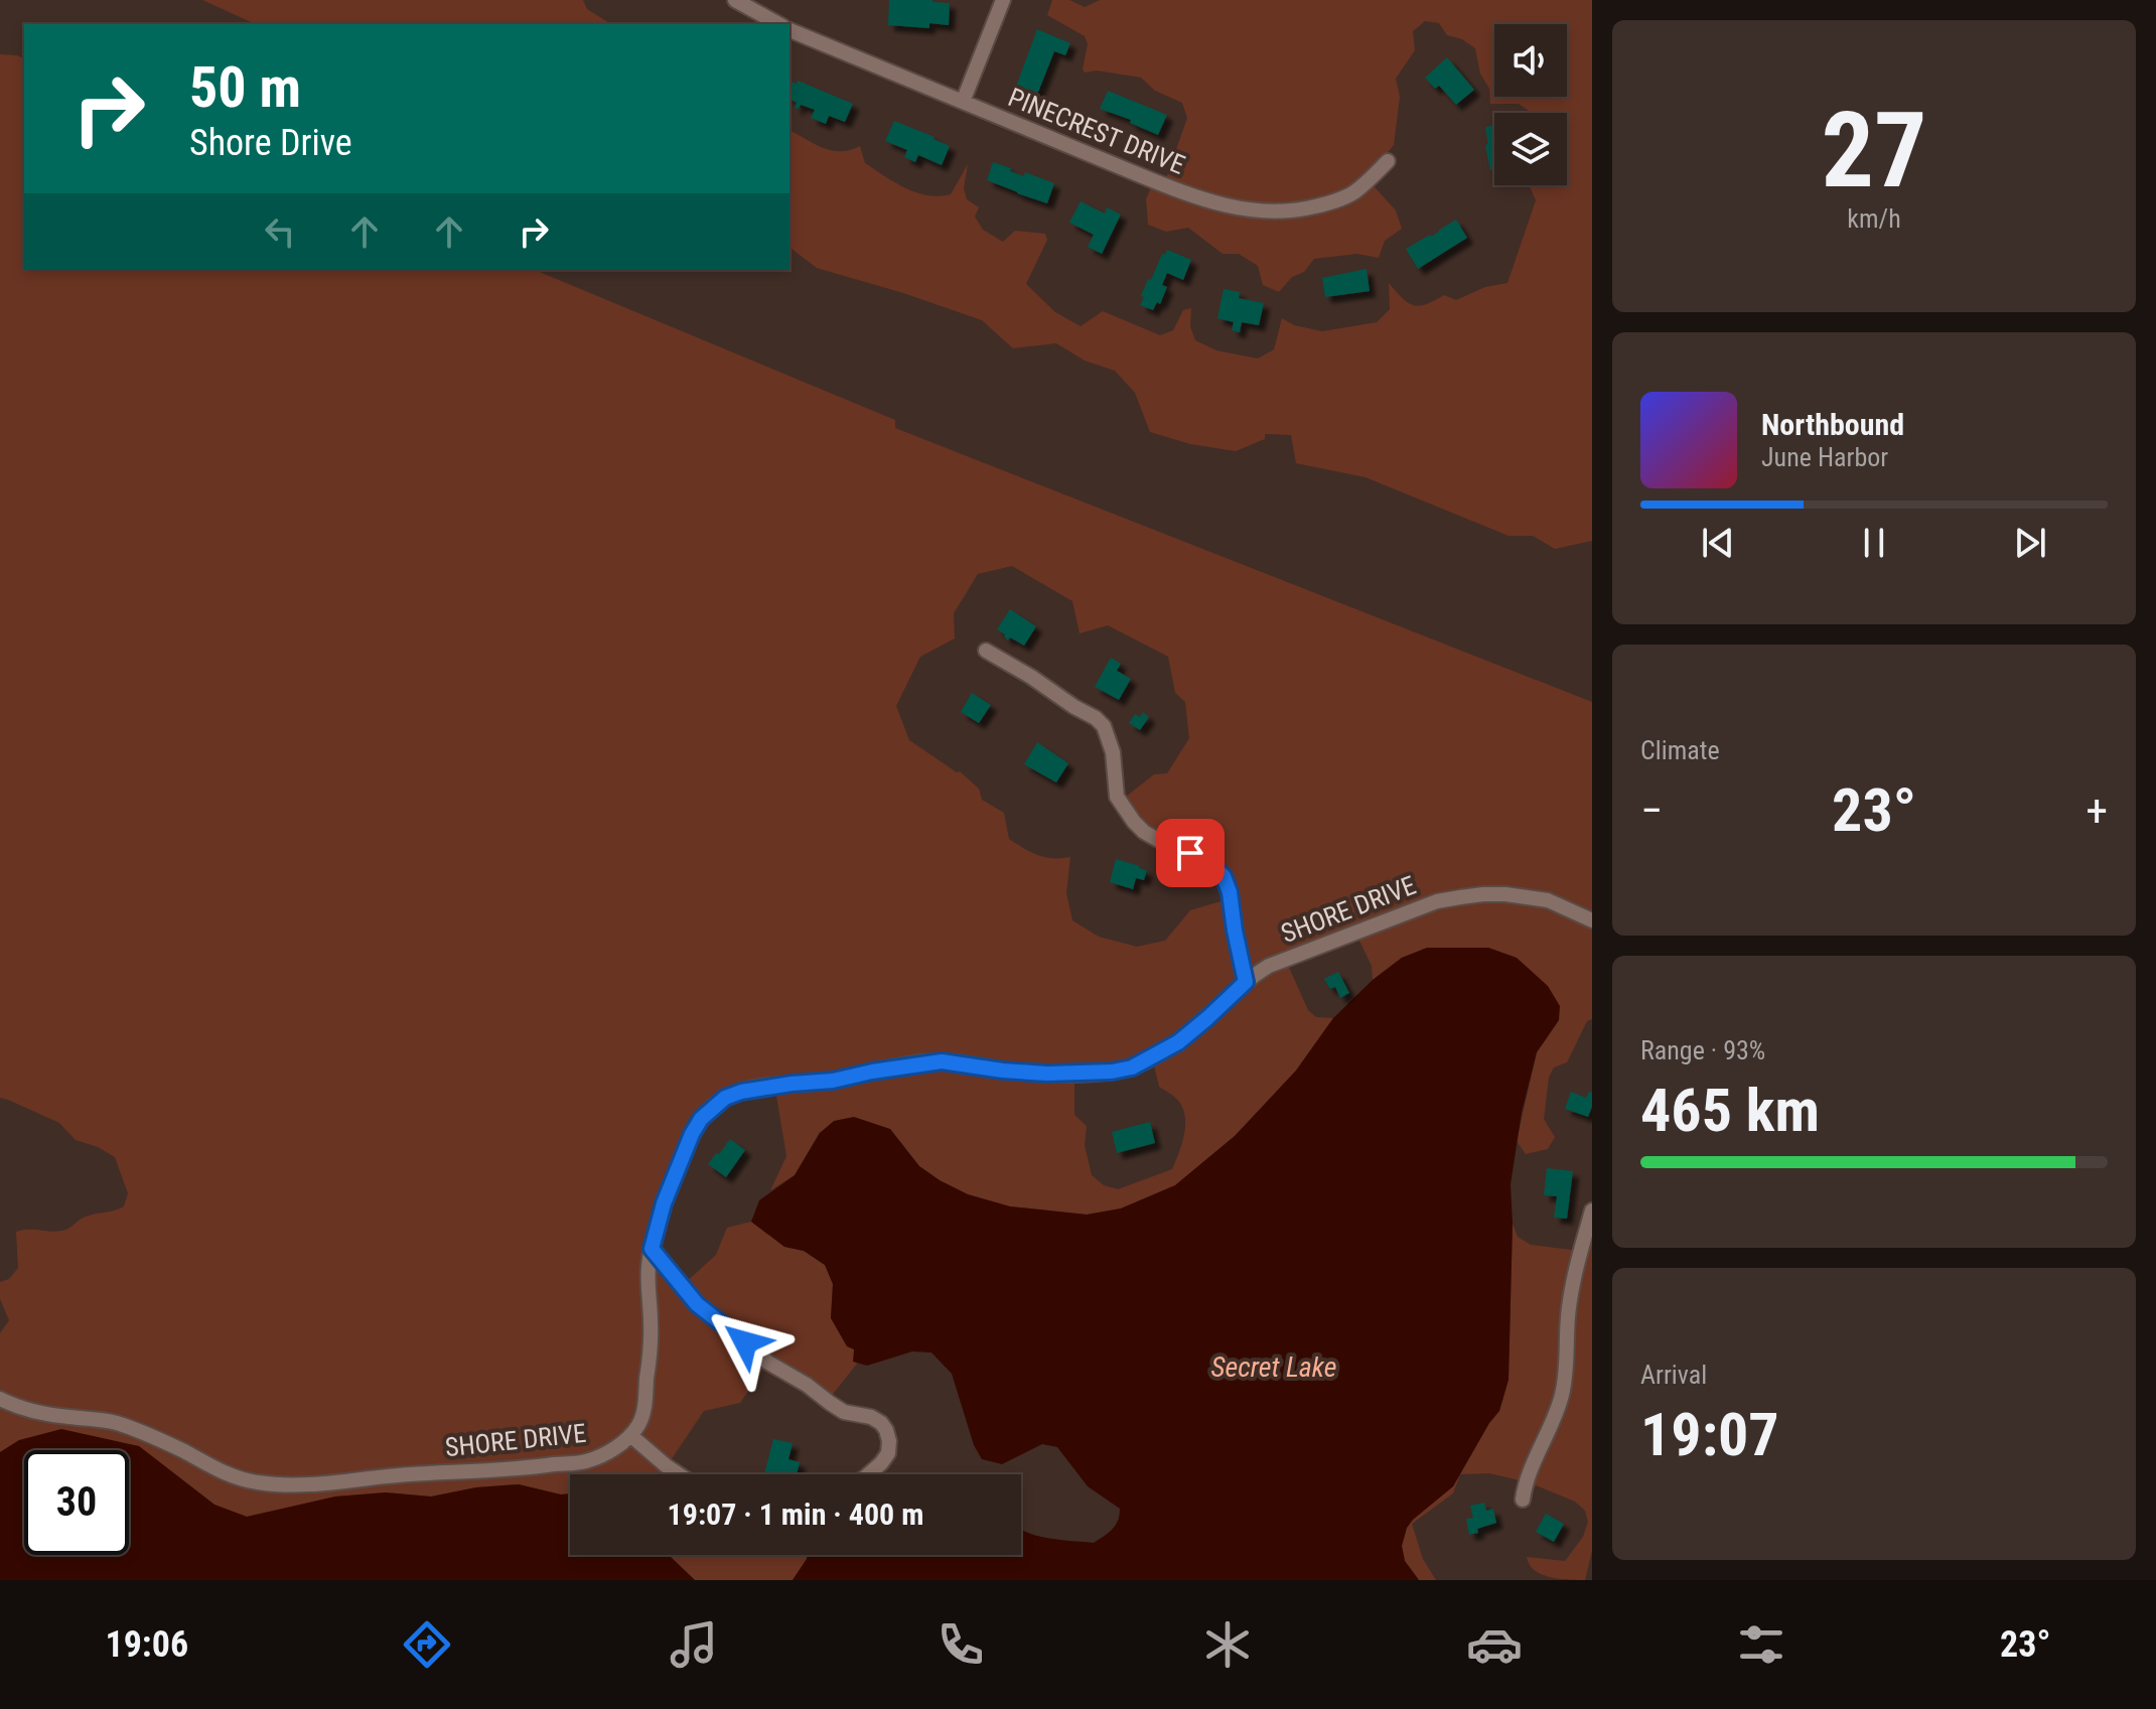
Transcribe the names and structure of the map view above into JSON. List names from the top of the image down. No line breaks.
{"streets":{"street":["PINECREST DRIVE","SHORE DRIVE"]},"water":["Secret Lake"],"page":{"tile":[["27","km/h"],"Climate",["Range · 93%","465 km"],["Arrival","19:07"]],"turn":["50 m","Shore Drive"],"song":["Northbound","June Harbor"],"heat":["−","23°","+"],"limit":"30","trip":"19:07 · 1 min · 400 m","tabs":["19:06","23°"]}}
